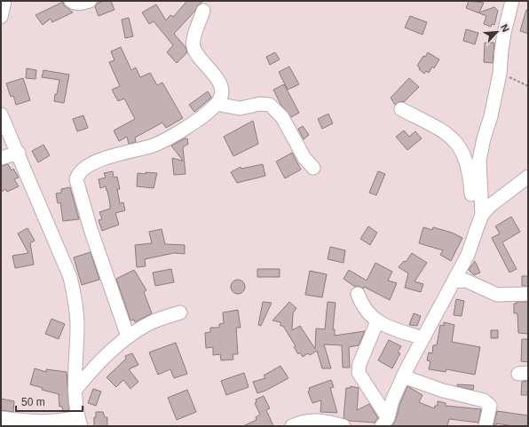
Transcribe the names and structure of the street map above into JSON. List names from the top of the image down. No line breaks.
{"scale_bar":"50 m","north":"top right"}
